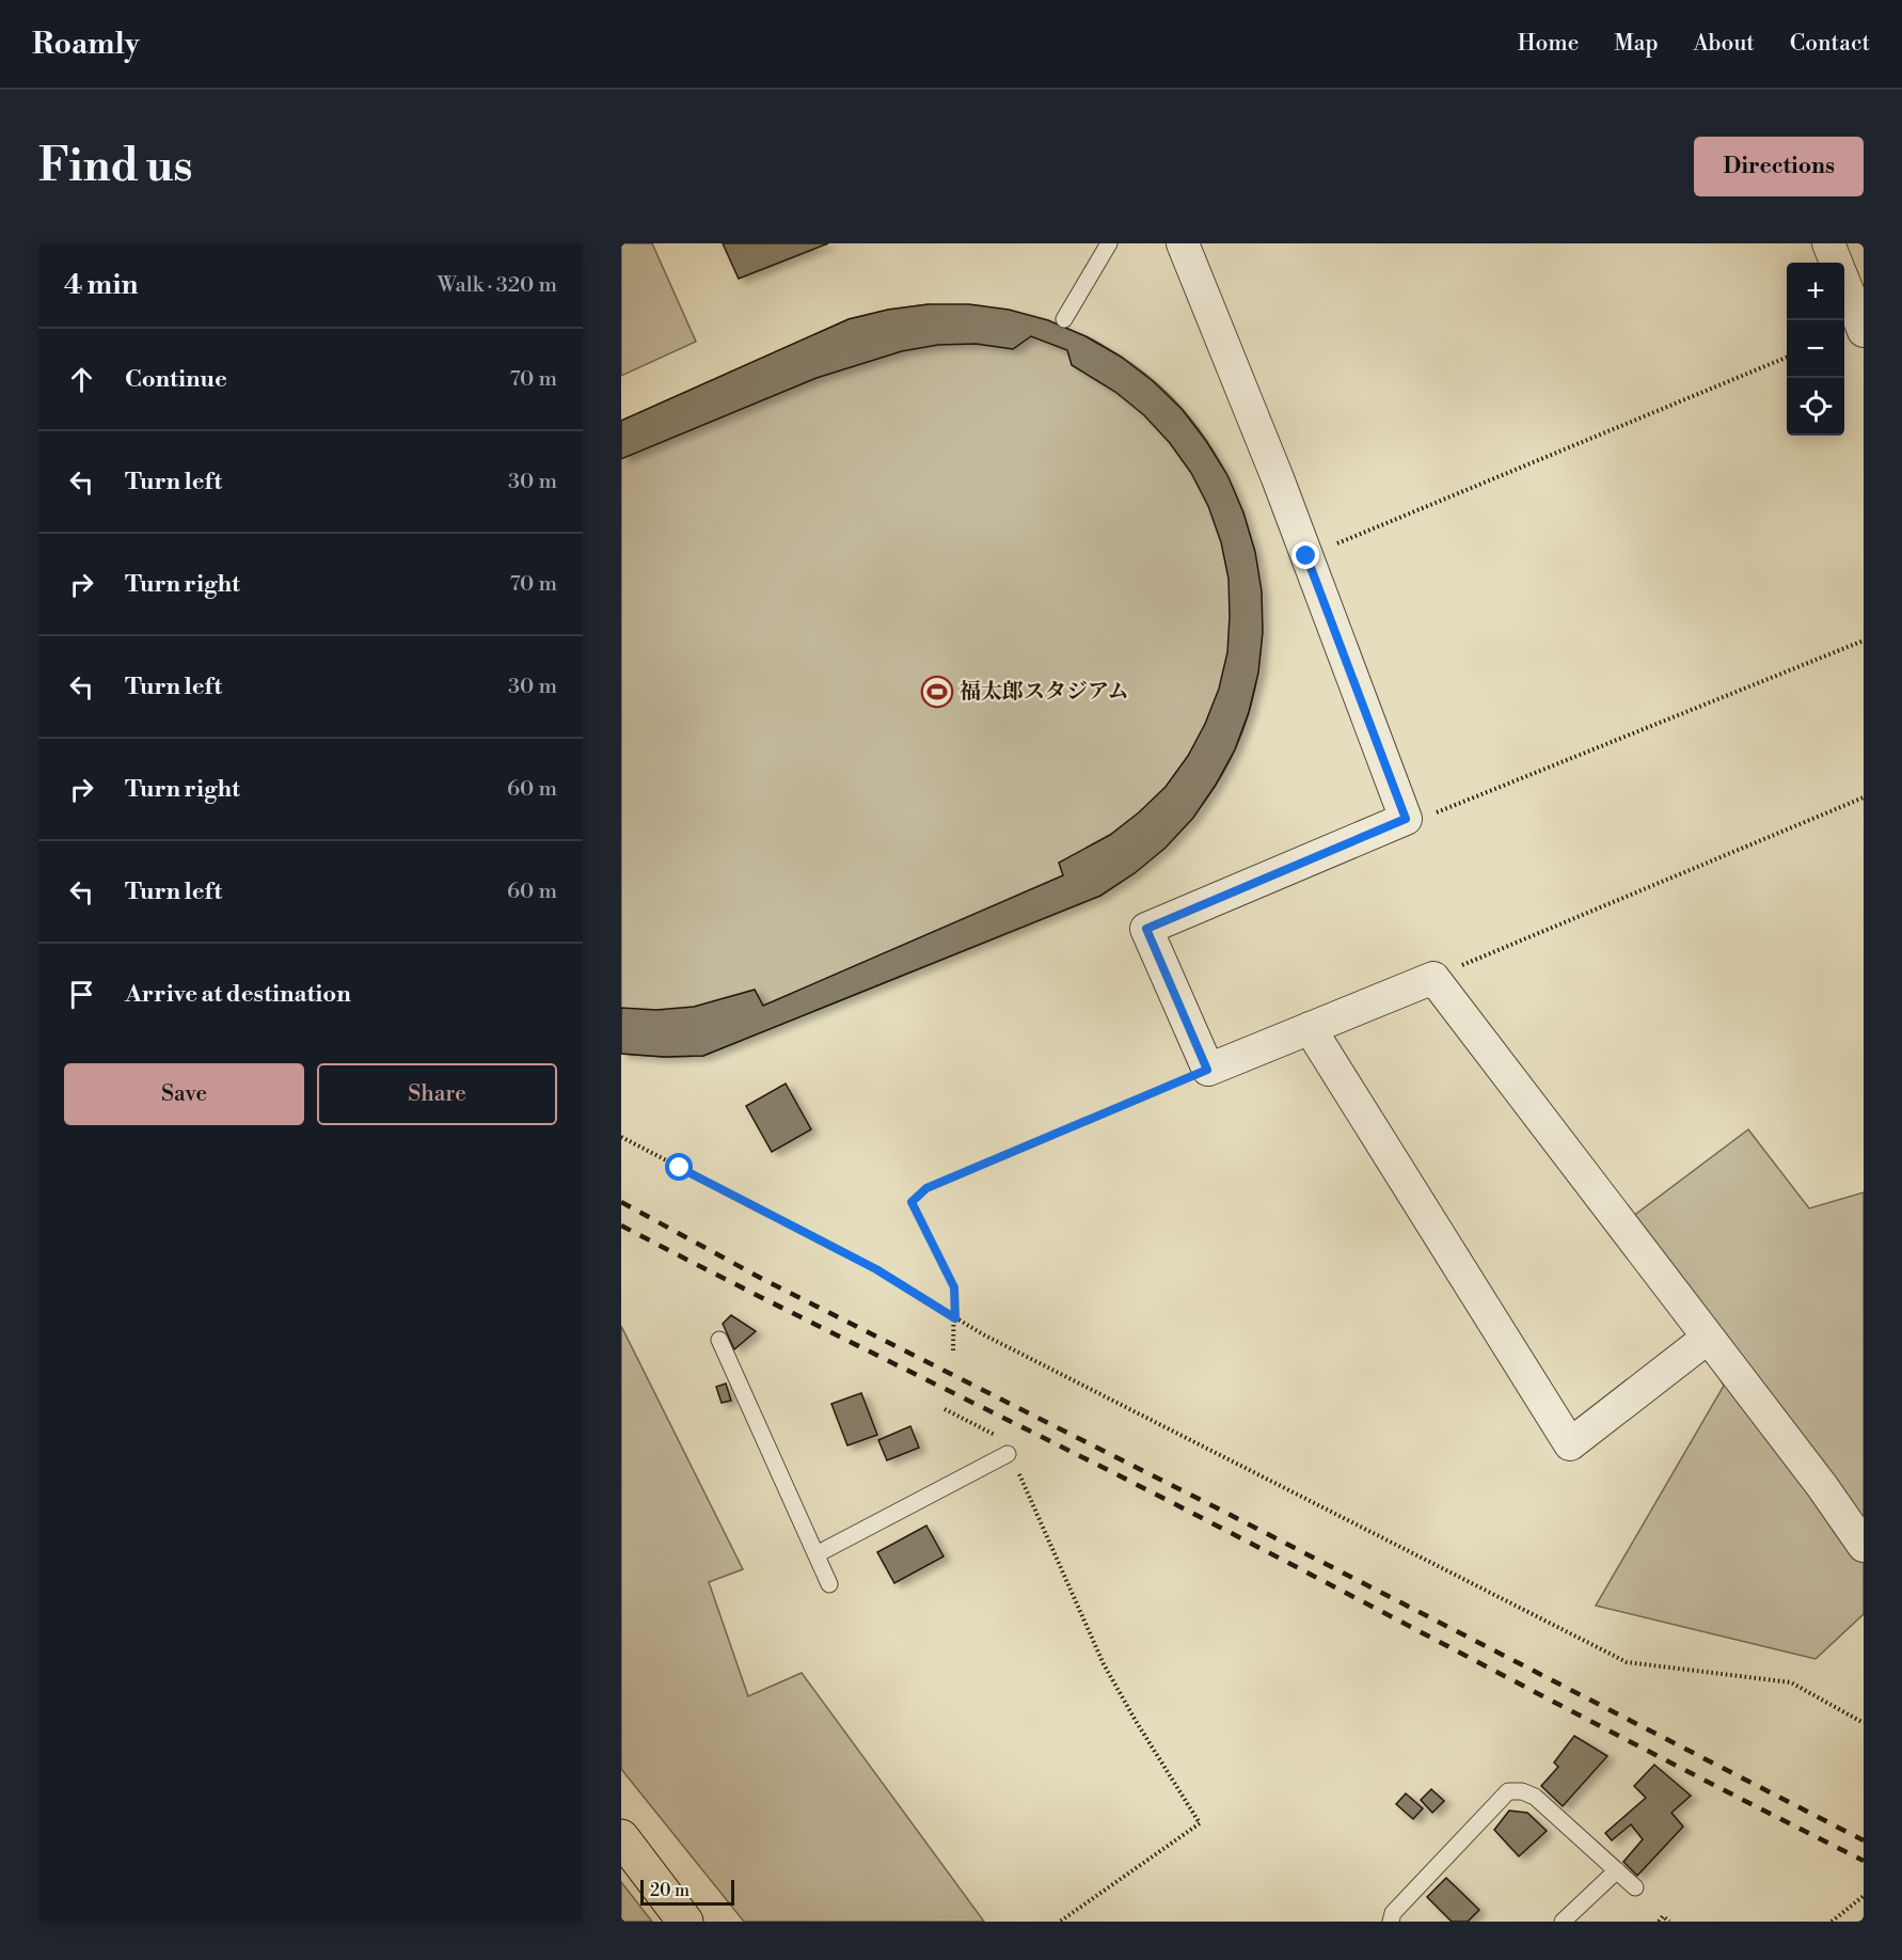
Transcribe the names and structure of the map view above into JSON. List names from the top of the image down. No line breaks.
{"places":{"sports":["福太郎スタジアム"]},"scale_bar":"20 m","page":{"header":"Roamly","nav":["Home","Map","About","Contact"],"buttons":["Directions",["Save","Share"]],"title":"Find us","heading":["4 min","Walk · 320 m"],"map_buttons":["+","−"],"list":[["Continue","70 m"],["Turn left","30 m"],["Turn right","70 m"],["Turn left","30 m"],["Turn right","60 m"],["Turn left","60 m"],"Arrive at destination"],"scale":"20 m"}}
